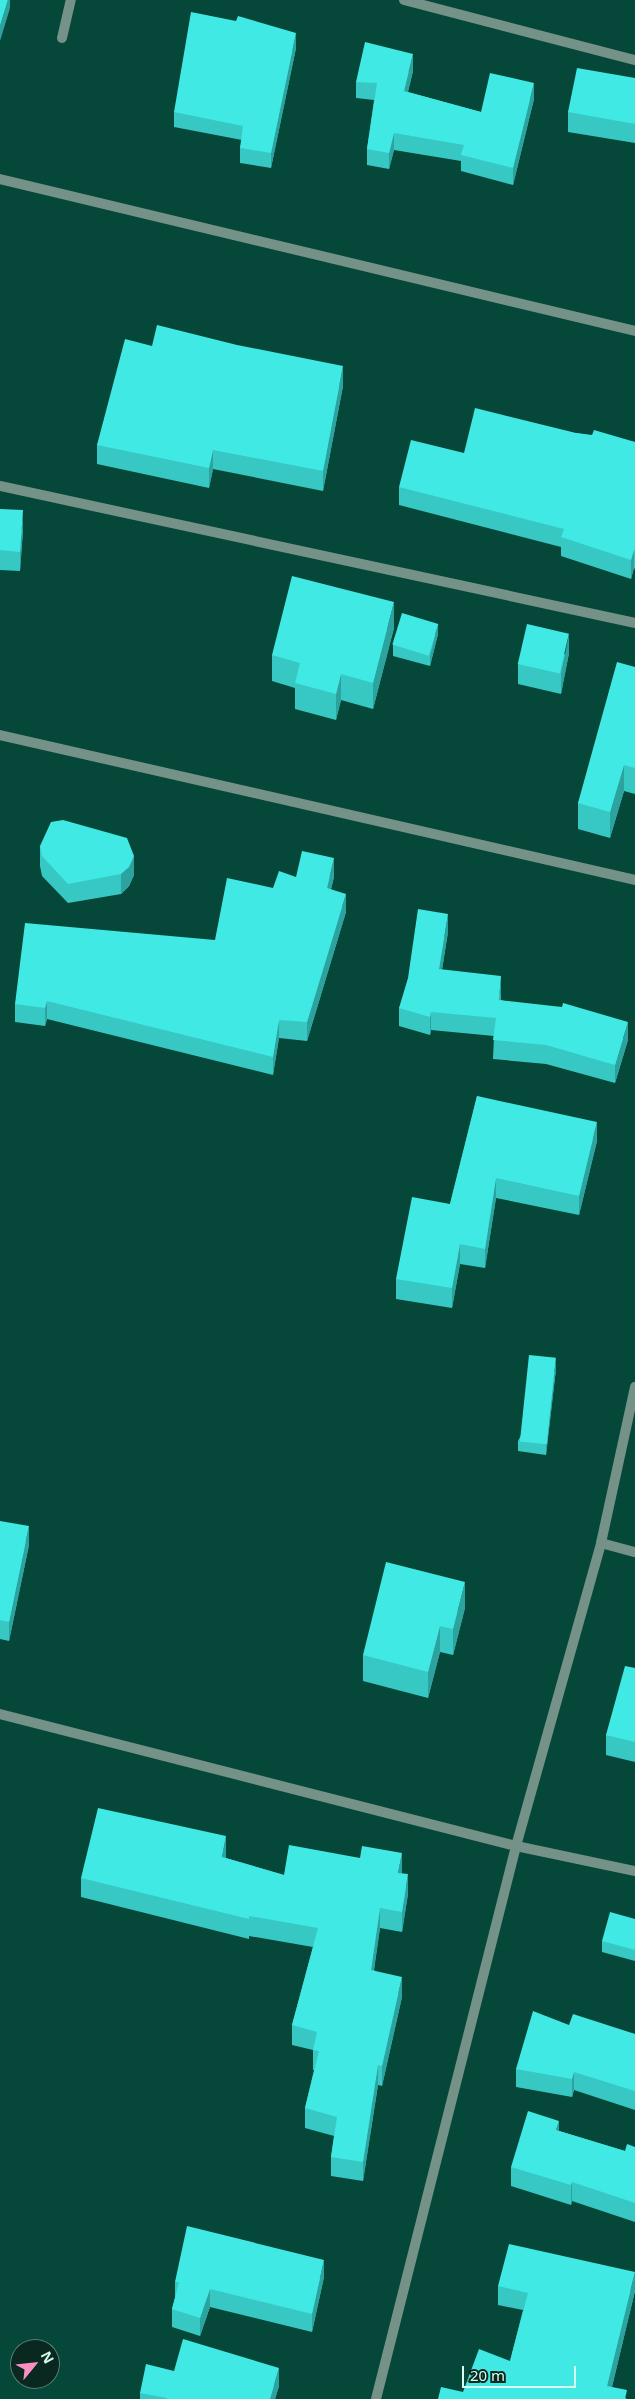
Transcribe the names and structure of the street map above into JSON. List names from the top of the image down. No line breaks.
{"scale_bar":"20 m","north":"top right"}
